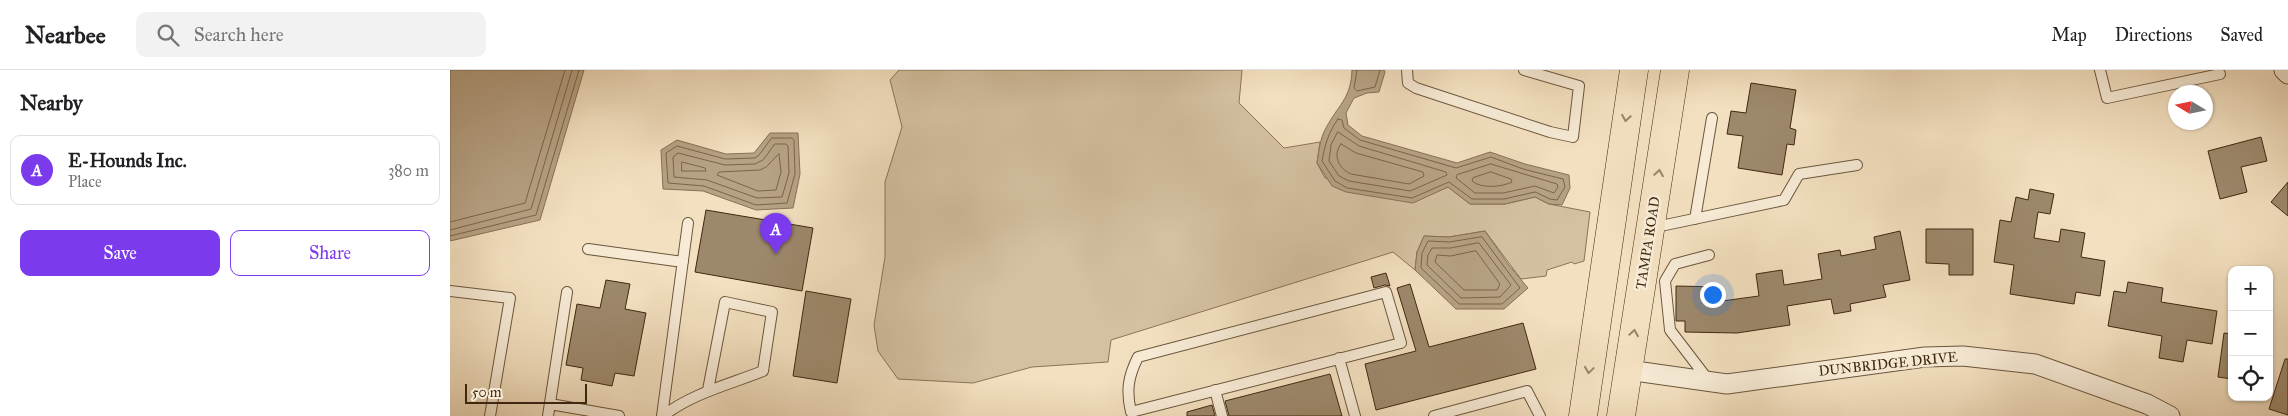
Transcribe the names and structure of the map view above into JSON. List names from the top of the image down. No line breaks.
{"streets":{"main road":["TAMPA ROAD"],"street":["DUNBRIDGE DRIVE"]},"crossings":[["TAMPA ROAD","DUNBRIDGE DRIVE"]],"scale_bar":"50 m","north":"left","page":{"header":"Nearbee","search":"Search here","nav":["Map","Directions","Saved"],"heading":"Nearby","list":[{"mark":"A","name":"E-Hounds Inc.","note":"Place","value":"380 m"}],"pins":"A","buttons":["Save","Share"],"map_buttons":["+","−"],"scale":"50 m"}}
